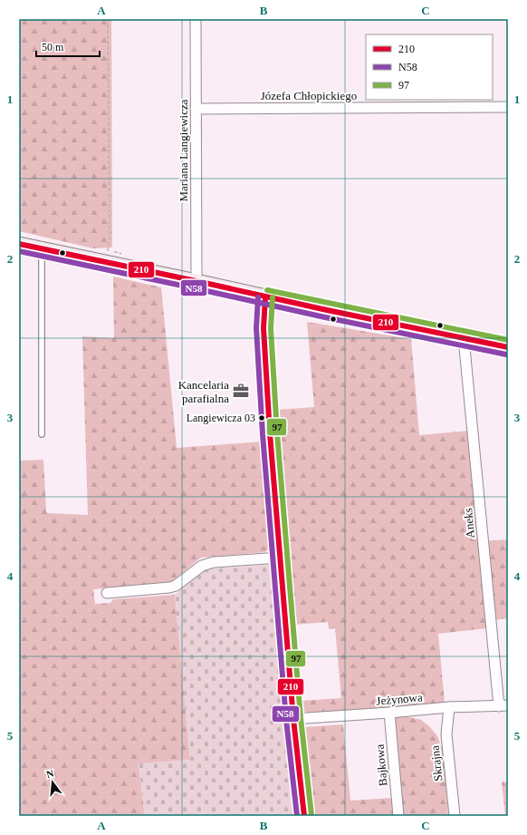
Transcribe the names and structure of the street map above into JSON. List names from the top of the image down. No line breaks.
{"streets":{"street":["Józefa Chłopickiego","Mariana Langiewicza","Aneks","Jeżynowa","Skrajna","Bajkowa"]},"crossings":[["Józefa Chłopickiego","Mariana Langiewicza"],["Aneks","Jeżynowa"],["Jeżynowa","Skrajna"],["Jeżynowa","Bajkowa"]],"places":{"office":["Kancelaria parafialna"],"other":["Langiewicza 03"]},"lines":["transit line 210","transit line N58","transit line 97"],"legend":["210","N58","97"],"scale_bar":"50 m","north":"top","grid":{"columns":["A","B","C"],"rows":["1","2","3","4","5"]}}
